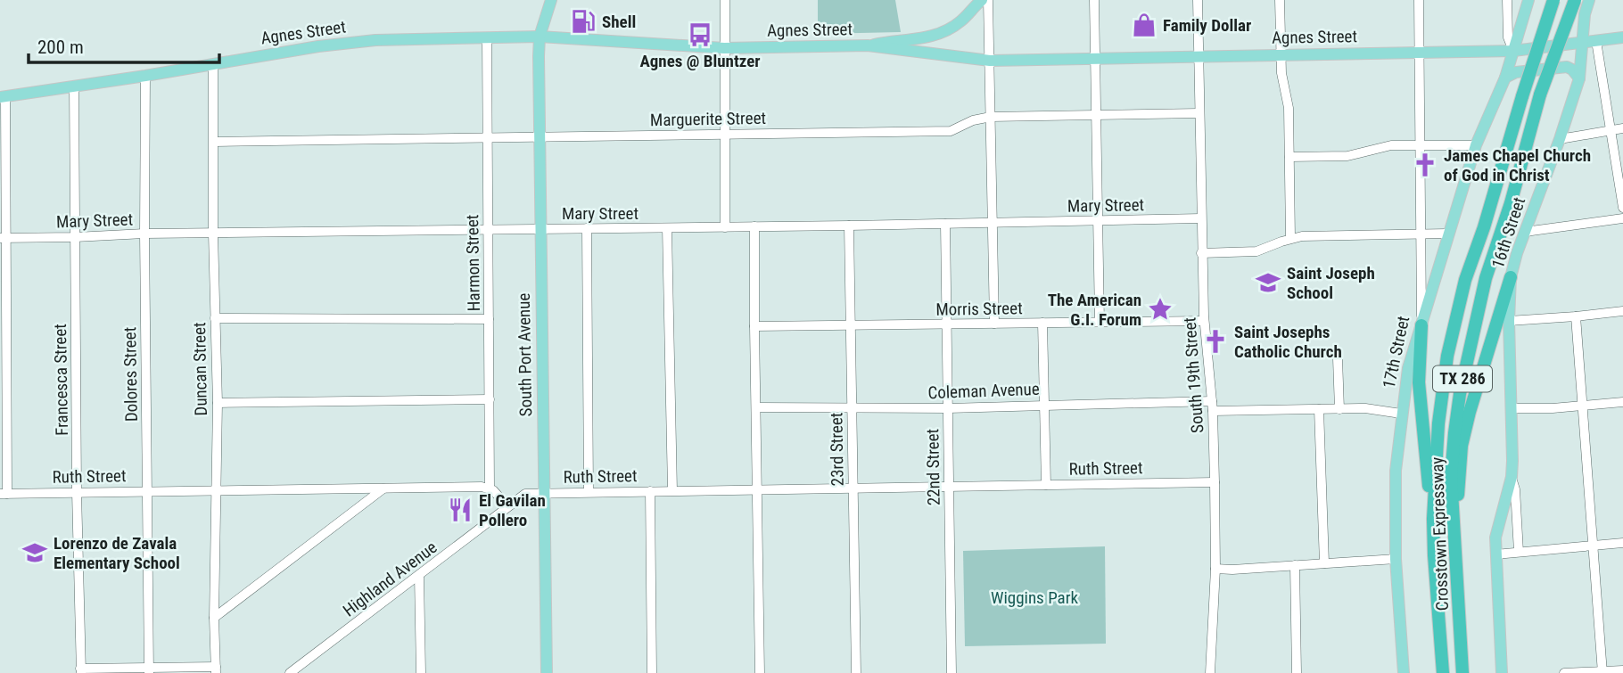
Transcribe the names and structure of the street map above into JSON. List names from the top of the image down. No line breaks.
{"streets":{"highway":["TX 286","Crosstown Expressway"],"main road":["Agnes Street","16th Street","17th Street","South Port Avenue"],"street":["Marguerite Street","Mary Street","Harmon Street","Morris Street","Duncan Street","Dolores Street","South 19th Street","Francesca Street","Coleman Avenue","23rd Street","22nd Street","Ruth Street","Highland Avenue"]},"crossings":[["Agnes Street","16th Street"],["Agnes Street","Harmon Street"],["Agnes Street","17th Street"],["Agnes Street","South Port Avenue"],["Agnes Street","Duncan Street"],["Agnes Street","Dolores Street"],["Agnes Street","South 19th Street"],["Agnes Street","Francesca Street"],["Marguerite Street","Harmon Street"],["Marguerite Street","South Port Avenue"],["Marguerite Street","Duncan Street"],["Marguerite Street","South 19th Street"],["Mary Street","Harmon Street"],["Mary Street","South Port Avenue"],["Mary Street","Duncan Street"],["Mary Street","Dolores Street"],["Mary Street","South 19th Street"],["Mary Street","Francesca Street"],["Mary Street","23rd Street"],["Mary Street","22nd Street"],["Harmon Street","Ruth Street"],["Morris Street","South 19th Street"],["Morris Street","23rd Street"],["Morris Street","22nd Street"],["17th Street","Coleman Avenue"],["South Port Avenue","Ruth Street"],["Duncan Street","Ruth Street"],["Dolores Street","Ruth Street"],["South 19th Street","Coleman Avenue"],["South 19th Street","Ruth Street"],["Francesca Street","Ruth Street"],["Coleman Avenue","23rd Street"],["Coleman Avenue","22nd Street"],["23rd Street","Ruth Street"],["22nd Street","Ruth Street"],["Ruth Street","Highland Avenue"]],"parks":["Wiggins Park"],"places":{"fuel station":["Shell"],"shop":["Family Dollar"],"bus stop":["Agnes @ Bluntzer"],"church":["James Chapel Church of God in Christ","Saint Josephs Catholic Church"],"school or university":["Saint Joseph School","Lorenzo de Zavala Elementary School"],"place":["The American G.I. Forum"],"restaurant":["El Gavilan Pollero"]},"scale_bar":"200 m"}
